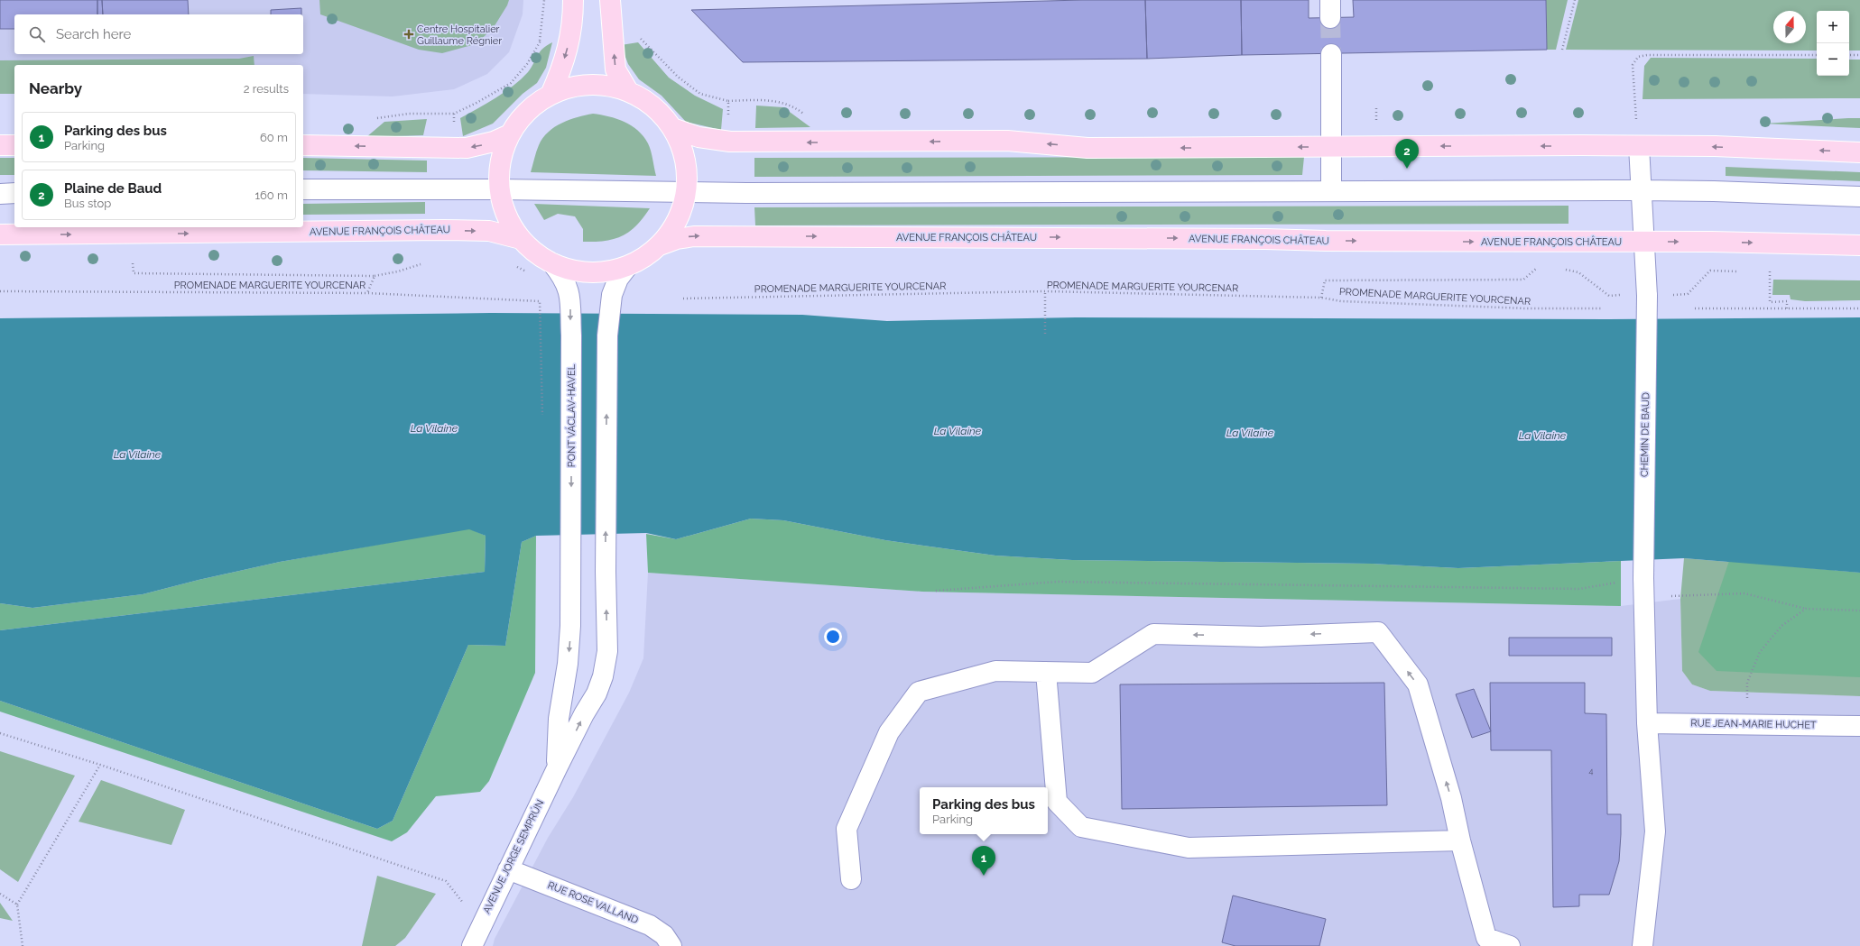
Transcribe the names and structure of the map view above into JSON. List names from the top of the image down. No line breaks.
{"streets":{"main road":["AVENUE FRANÇOIS CHÂTEAU"],"street":["PONT VÁCLAV-HAVEL","CHEMIN DE BAUD","RUE JEAN-MARIE HUCHET","AVENUE JORGE SEMPRÚN","RUE ROSE VALLAND"],"path":["PROMENADE MARGUERITE YOURCENAR"]},"crossings":[["AVENUE FRANÇOIS CHÂTEAU","CHEMIN DE BAUD"],["PONT VÁCLAV-HAVEL","AVENUE JORGE SEMPRÚN"],["CHEMIN DE BAUD","RUE JEAN-MARIE HUCHET"],["AVENUE JORGE SEMPRÚN","RUE ROSE VALLAND"]],"one_way":["PONT VÁCLAV-HAVEL"],"water":["La Vilaine"],"places":{"health":["Centre Hospitalier Guillaume Régnier"]},"house_numbers":["4"],"north":"top","page":{"map_buttons":["+","−"],"search":"Search here","heading":["Nearby","2 results"],"list":[{"mark":"1","name":"Parking des bus","note":"Parking","value":"60 m"},{"mark":"2","name":"Plaine de Baud","note":"Bus stop","value":"160 m"}],"pins":["2","1"],"popup":["Parking des bus","Parking"]}}
